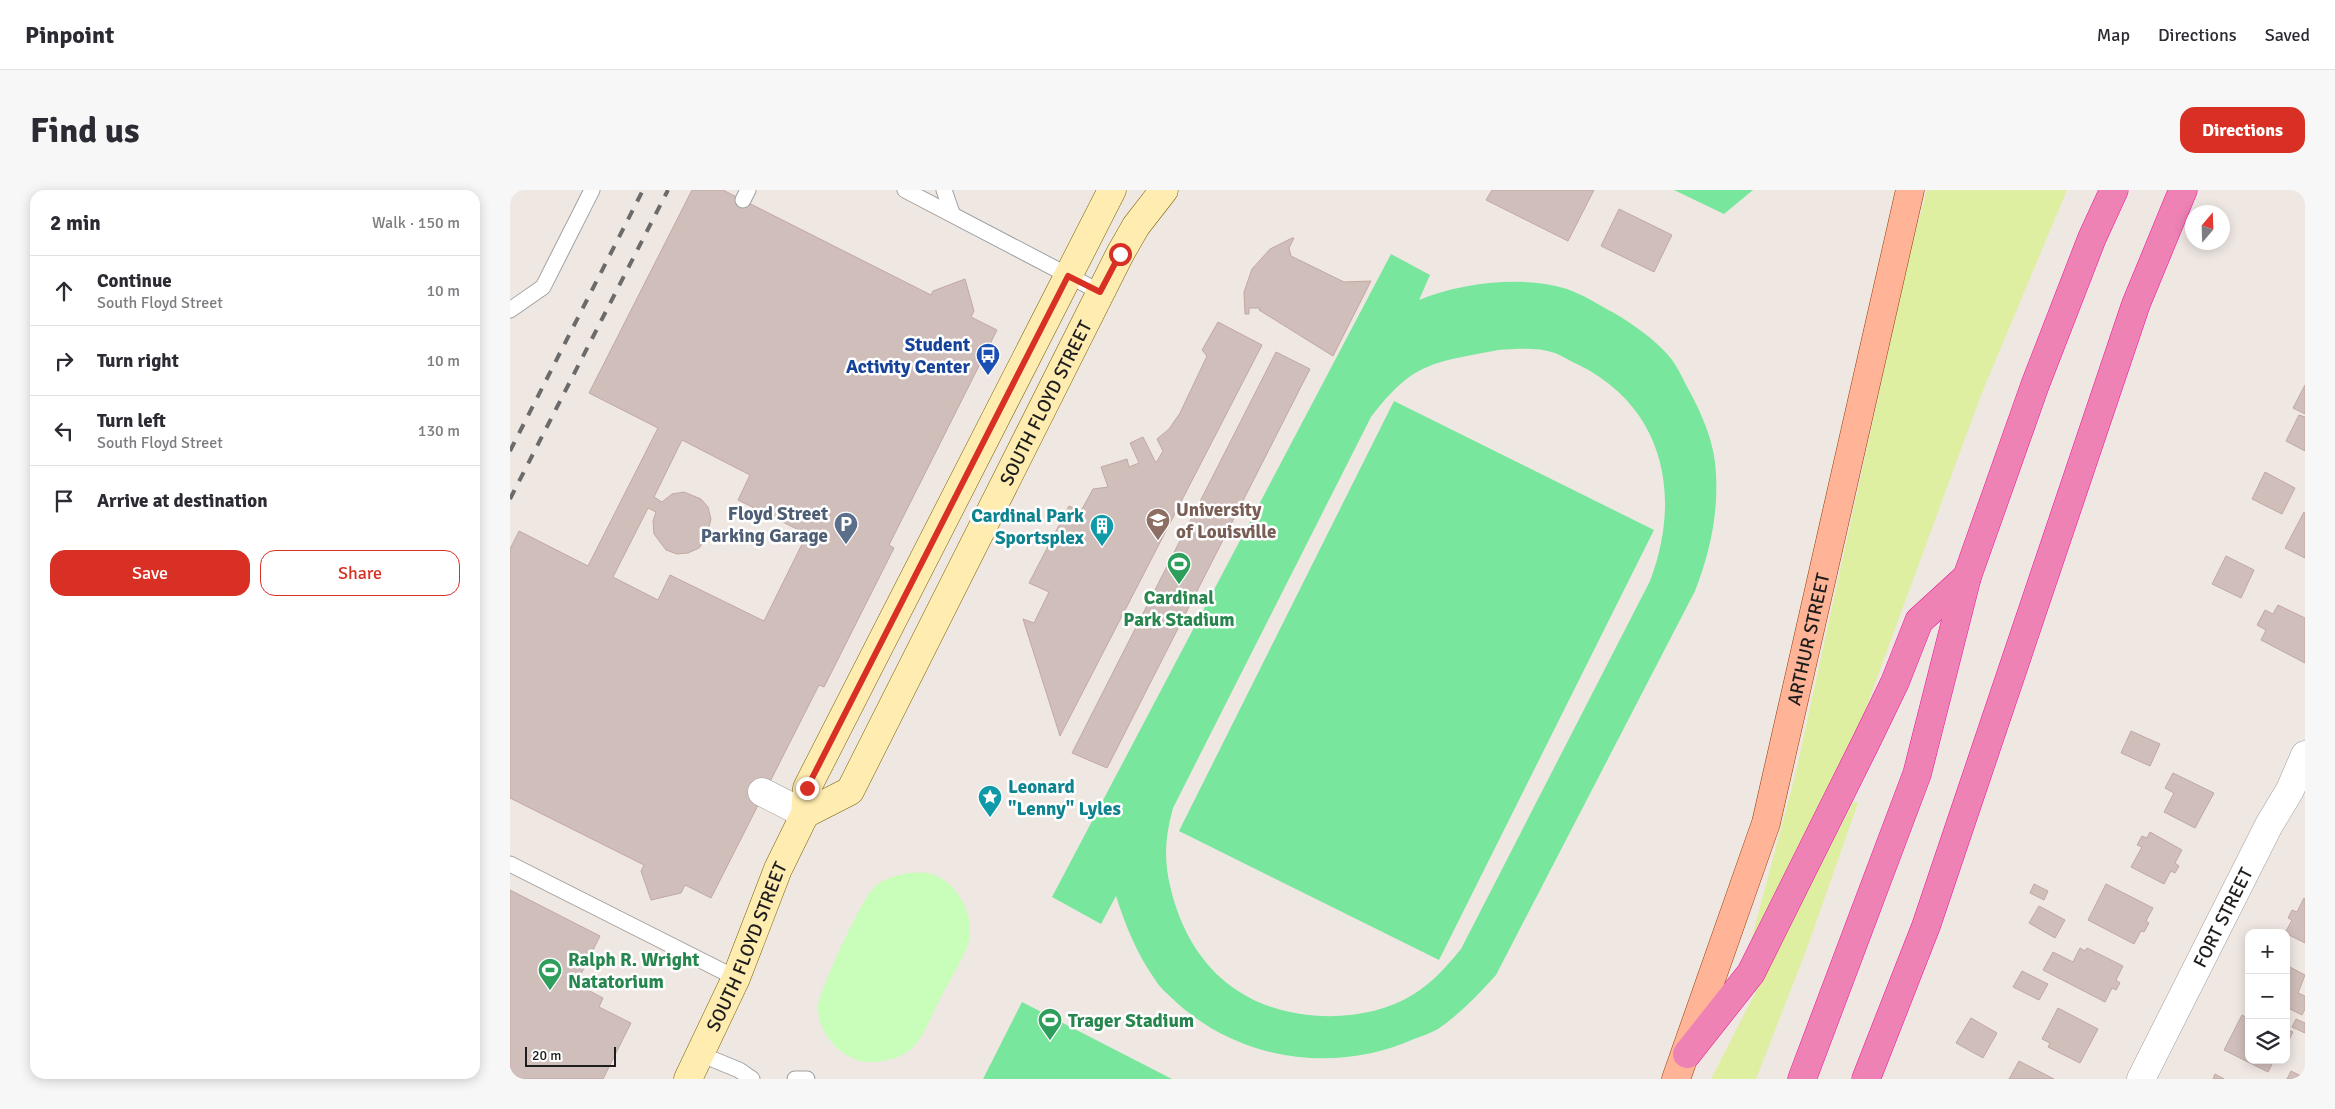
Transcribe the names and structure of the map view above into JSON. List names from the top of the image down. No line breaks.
{"streets":{"main road":["ARTHUR STREET"],"street":["SOUTH FLOYD STREET","FORT STREET"]},"places":{"bus stop":["Student Activity Center"],"school or university":["University of Louisville"],"parking":["Floyd Street Parking Garage"],"building":["Cardinal Park Sportsplex"],"sports":["Cardinal Park Stadium","Ralph R. Wright Natatorium","Trager Stadium"],"place":["Leonard \"Lenny\" Lyles"]},"scale_bar":"20 m","north":"top","page":{"header":"Pinpoint","nav":["Map","Directions","Saved"],"buttons":["Directions",["Save","Share"]],"title":"Find us","heading":["2 min","Walk · 150 m"],"list":[["Continue","South Floyd Street","10 m"],["Turn right","10 m"],["Turn left","South Floyd Street","130 m"],"Arrive at destination"],"map_buttons":["+","−"],"scale":"20 m"}}
